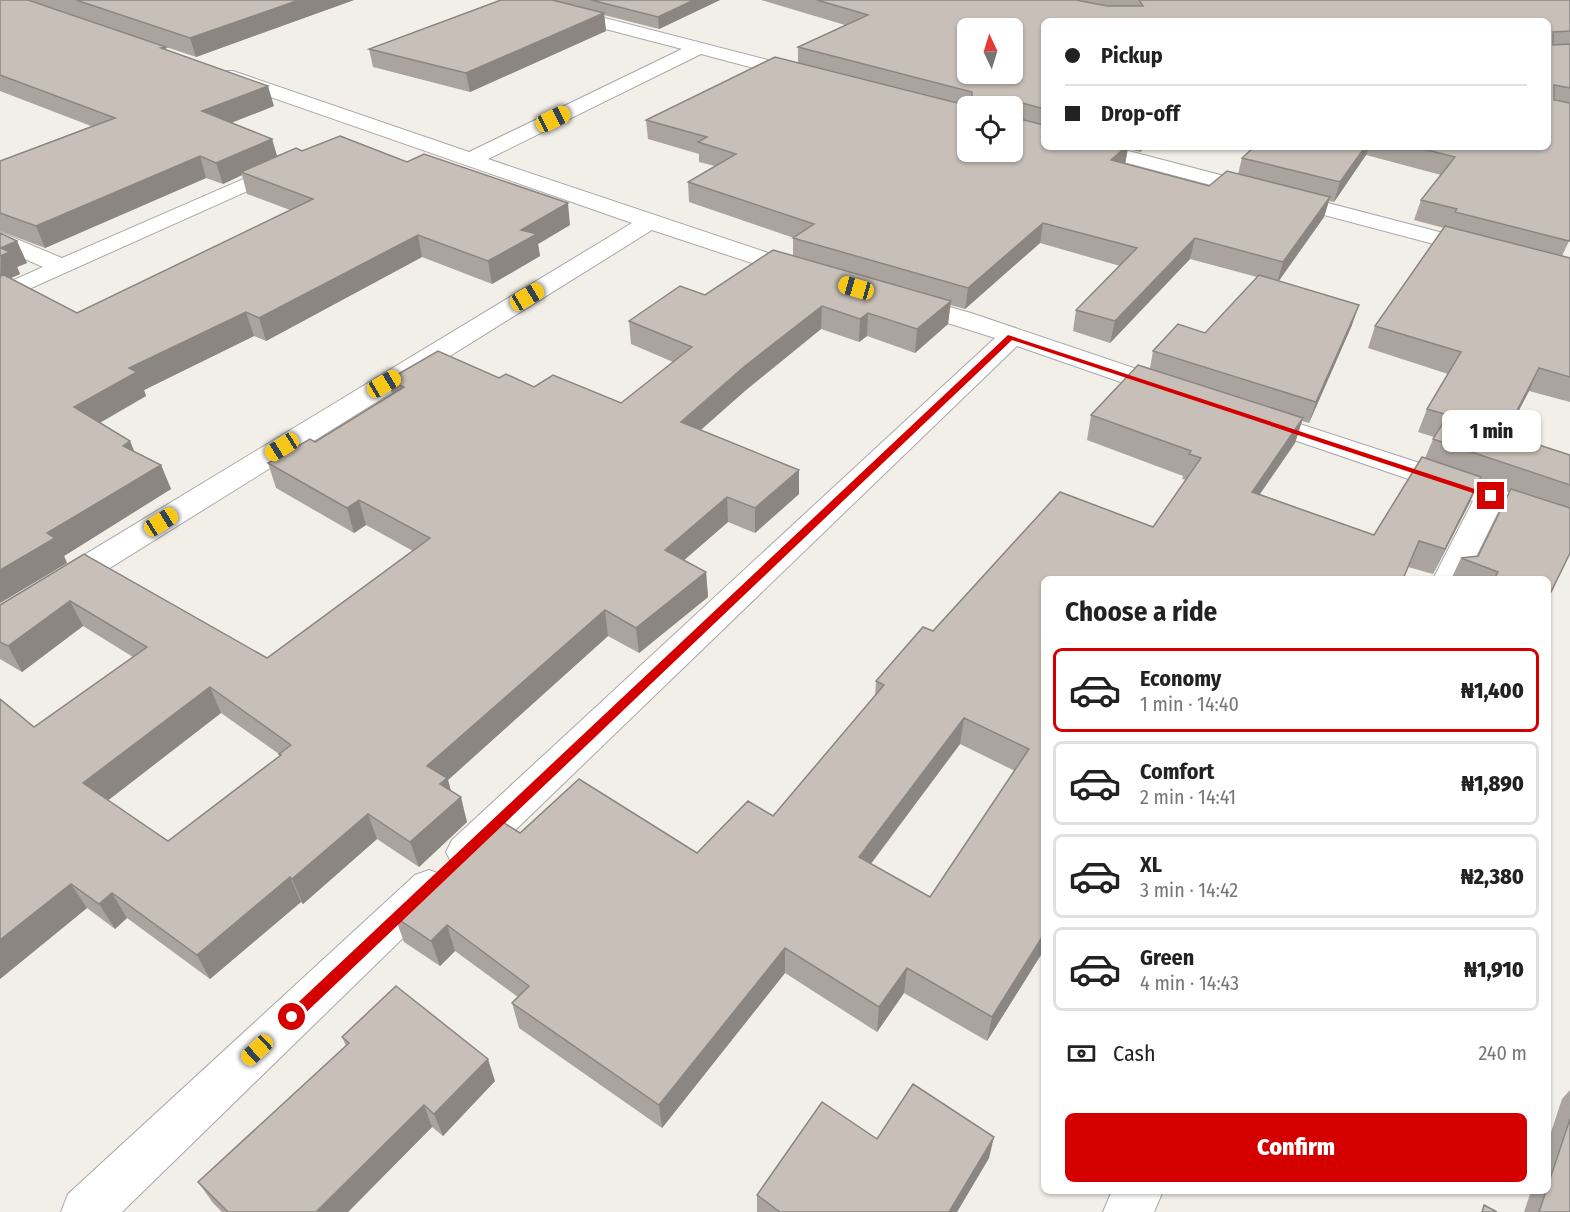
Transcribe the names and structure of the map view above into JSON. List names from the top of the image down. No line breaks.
{"north":"top","page":{"banner":["Pickup","Drop-off"],"bubble":"1 min","heading":"Choose a ride","list":[{"name":"Economy","note":"1 min · 14:40","value":"₦1,400"},{"name":"Comfort","note":"2 min · 14:41","value":"₦1,890"},{"name":"XL","note":"3 min · 14:42","value":"₦2,380"},{"name":"Green","note":"4 min · 14:43","value":"₦1,910"}],"pay":["Cash","240 m"],"buttons":"Confirm"}}
